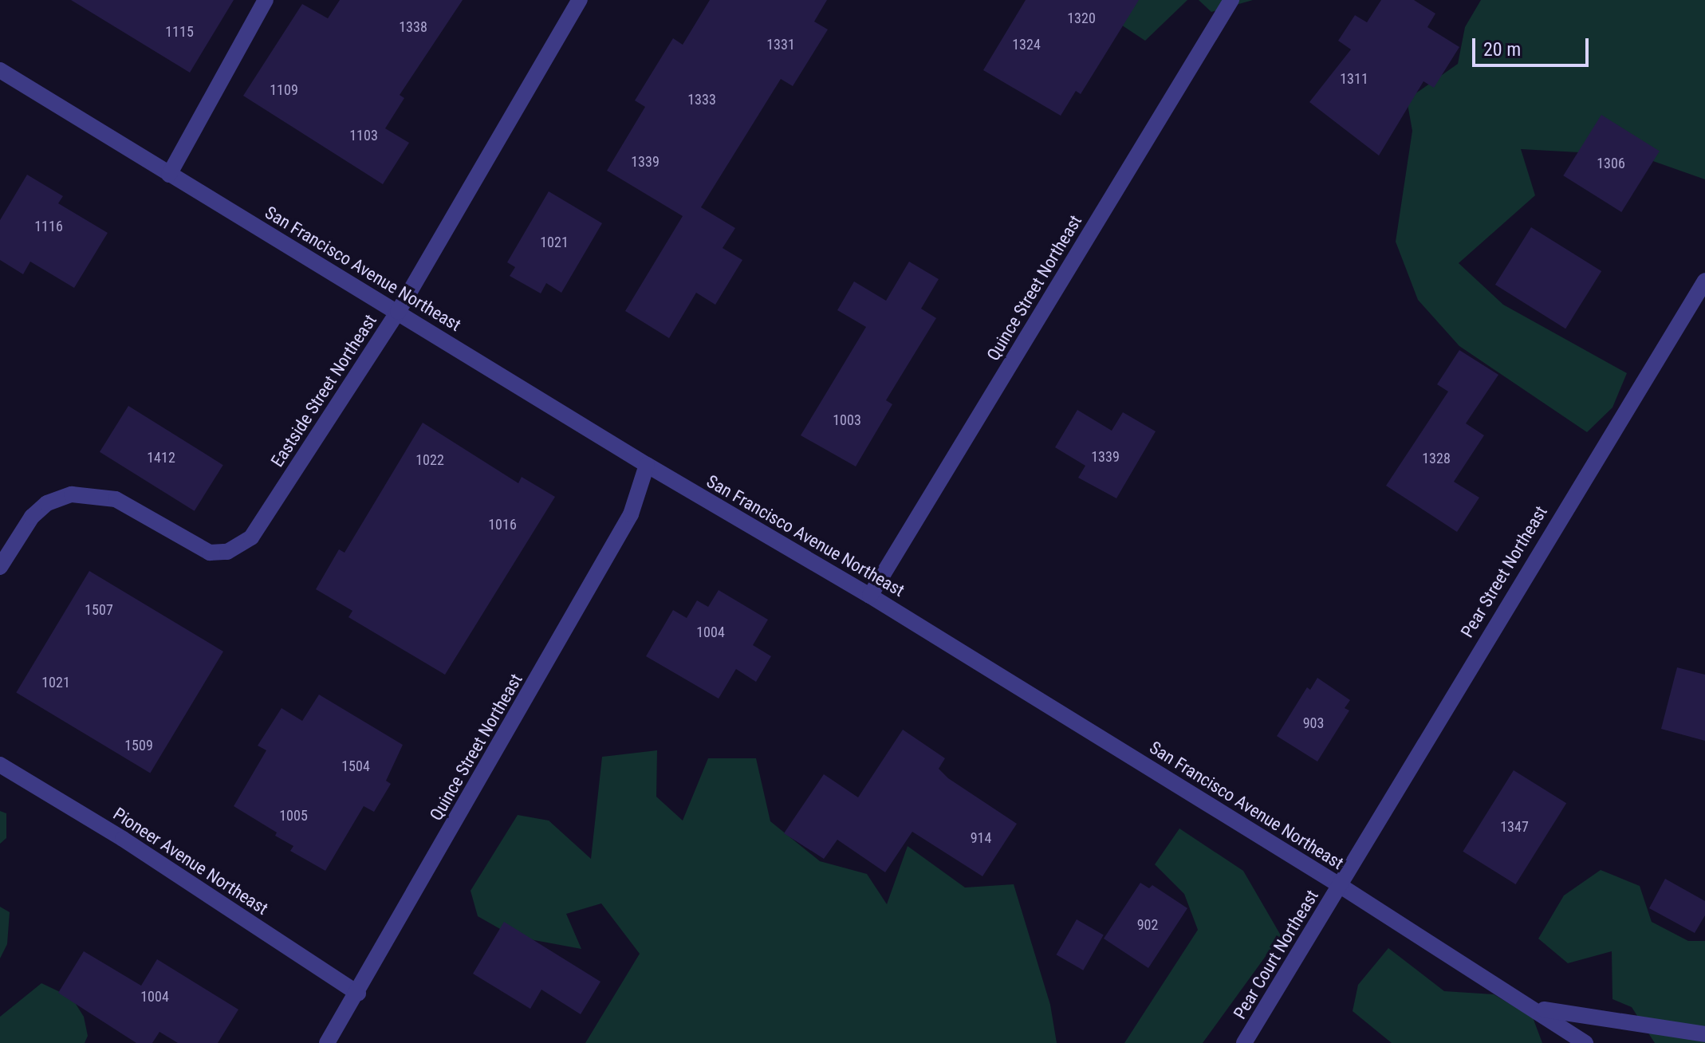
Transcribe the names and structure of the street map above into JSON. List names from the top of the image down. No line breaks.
{"streets":{"street":["San Francisco Avenue Northeast","Quince Street Northeast","Eastside Street Northeast","Pear Street Northeast","Pioneer Avenue Northeast","Pear Court Northeast"]},"crossings":[["San Francisco Avenue Northeast","Quince Street Northeast"],["San Francisco Avenue Northeast","Eastside Street Northeast"],["San Francisco Avenue Northeast","Pear Street Northeast"],["San Francisco Avenue Northeast","Pear Court Northeast"],["Quince Street Northeast","Pioneer Avenue Northeast"],["Pear Street Northeast","Pear Court Northeast"]],"house_numbers":["1320","1338","1115","1331","1324","1311","1109","1333","1103","1339","1306","1116","1021","1003","1339","1412","1328","1022","1016","1507","1004","1021","903","1509","1504","1005","1347","914","902","1004"],"scale_bar":"20 m"}
